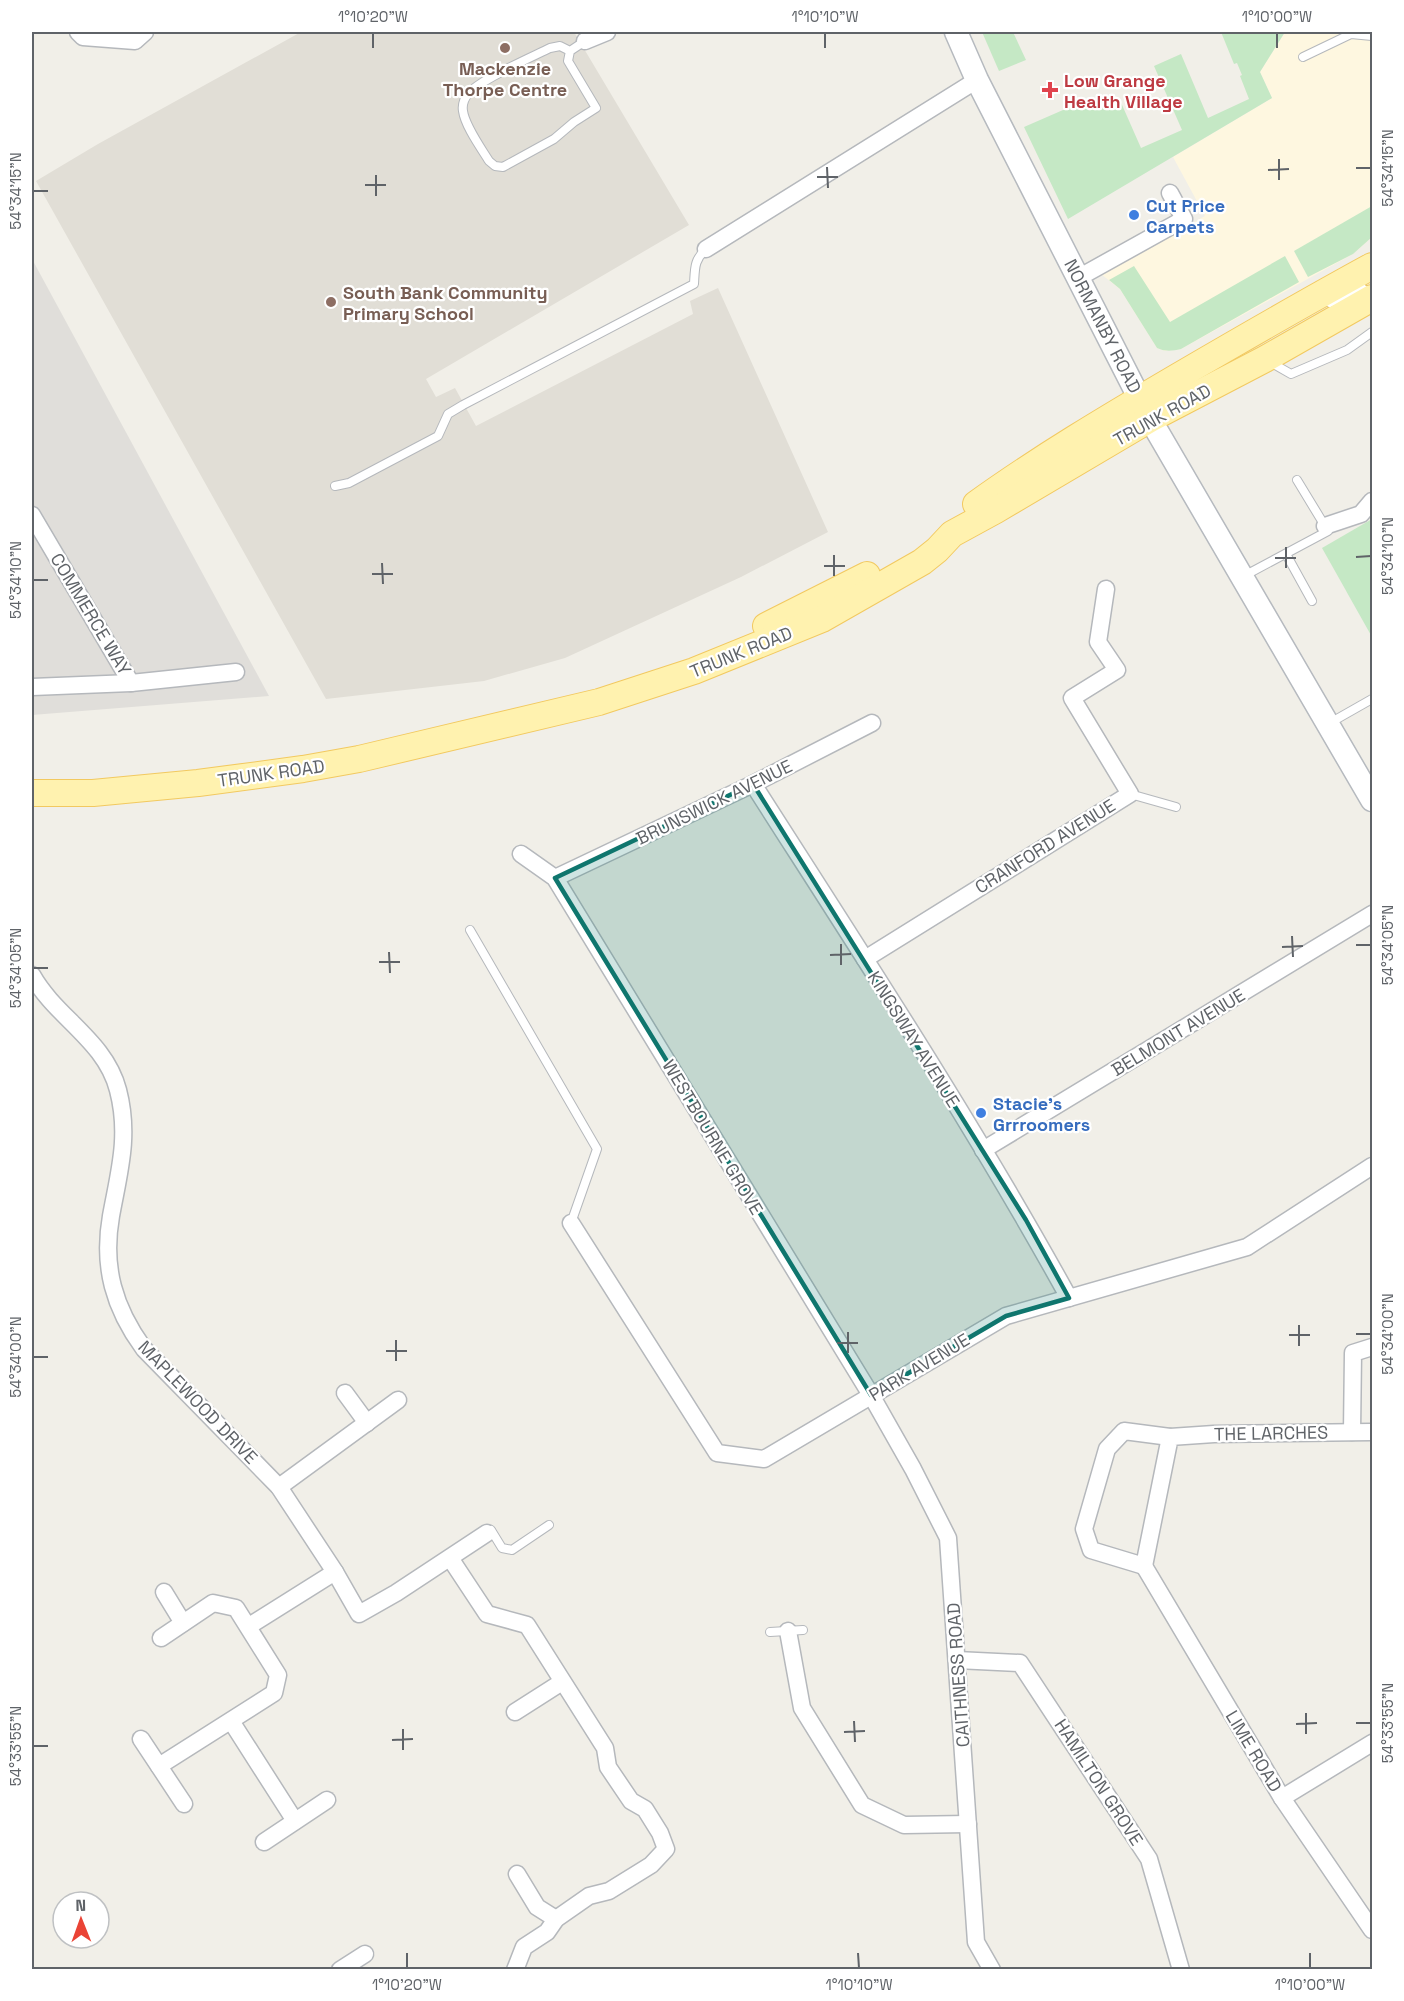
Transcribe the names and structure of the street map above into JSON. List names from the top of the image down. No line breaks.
{"streets":{"main road":["TRUNK ROAD"],"street":["NORMANBY ROAD","COMMERCE WAY","BRUNSWICK AVENUE","CRANFORD AVENUE","BELMONT AVENUE","KINGSWAY AVENUE","WESTBOURNE GROVE","PARK AVENUE","MAPLEWOOD DRIVE","THE LARCHES","CAITHNESS ROAD","LIME ROAD","HAMILTON GROVE"]},"crossings":[["NORMANBY ROAD","TRUNK ROAD"],["BRUNSWICK AVENUE","KINGSWAY AVENUE"],["BRUNSWICK AVENUE","WESTBOURNE GROVE"],["CRANFORD AVENUE","KINGSWAY AVENUE"],["BELMONT AVENUE","KINGSWAY AVENUE"],["KINGSWAY AVENUE","PARK AVENUE"],["WESTBOURNE GROVE","PARK AVENUE"],["WESTBOURNE GROVE","CAITHNESS ROAD"],["PARK AVENUE","CAITHNESS ROAD"],["THE LARCHES","LIME ROAD"],["CAITHNESS ROAD","HAMILTON GROVE"]],"places":{"other":["Mackenzie Thorpe Centre","Cut Price Carpets","South Bank Community Primary School","Stacie's Grrroomers"],"health":["Low Grange Health Village"]},"north":"top","coordinates":["1°10'20\"W","1°10'10\"W","1°10'00\"W","54°34'15\"N","54°34'10\"N","54°34'05\"N","54°34'00\"N","54°33'55\"N"]}
